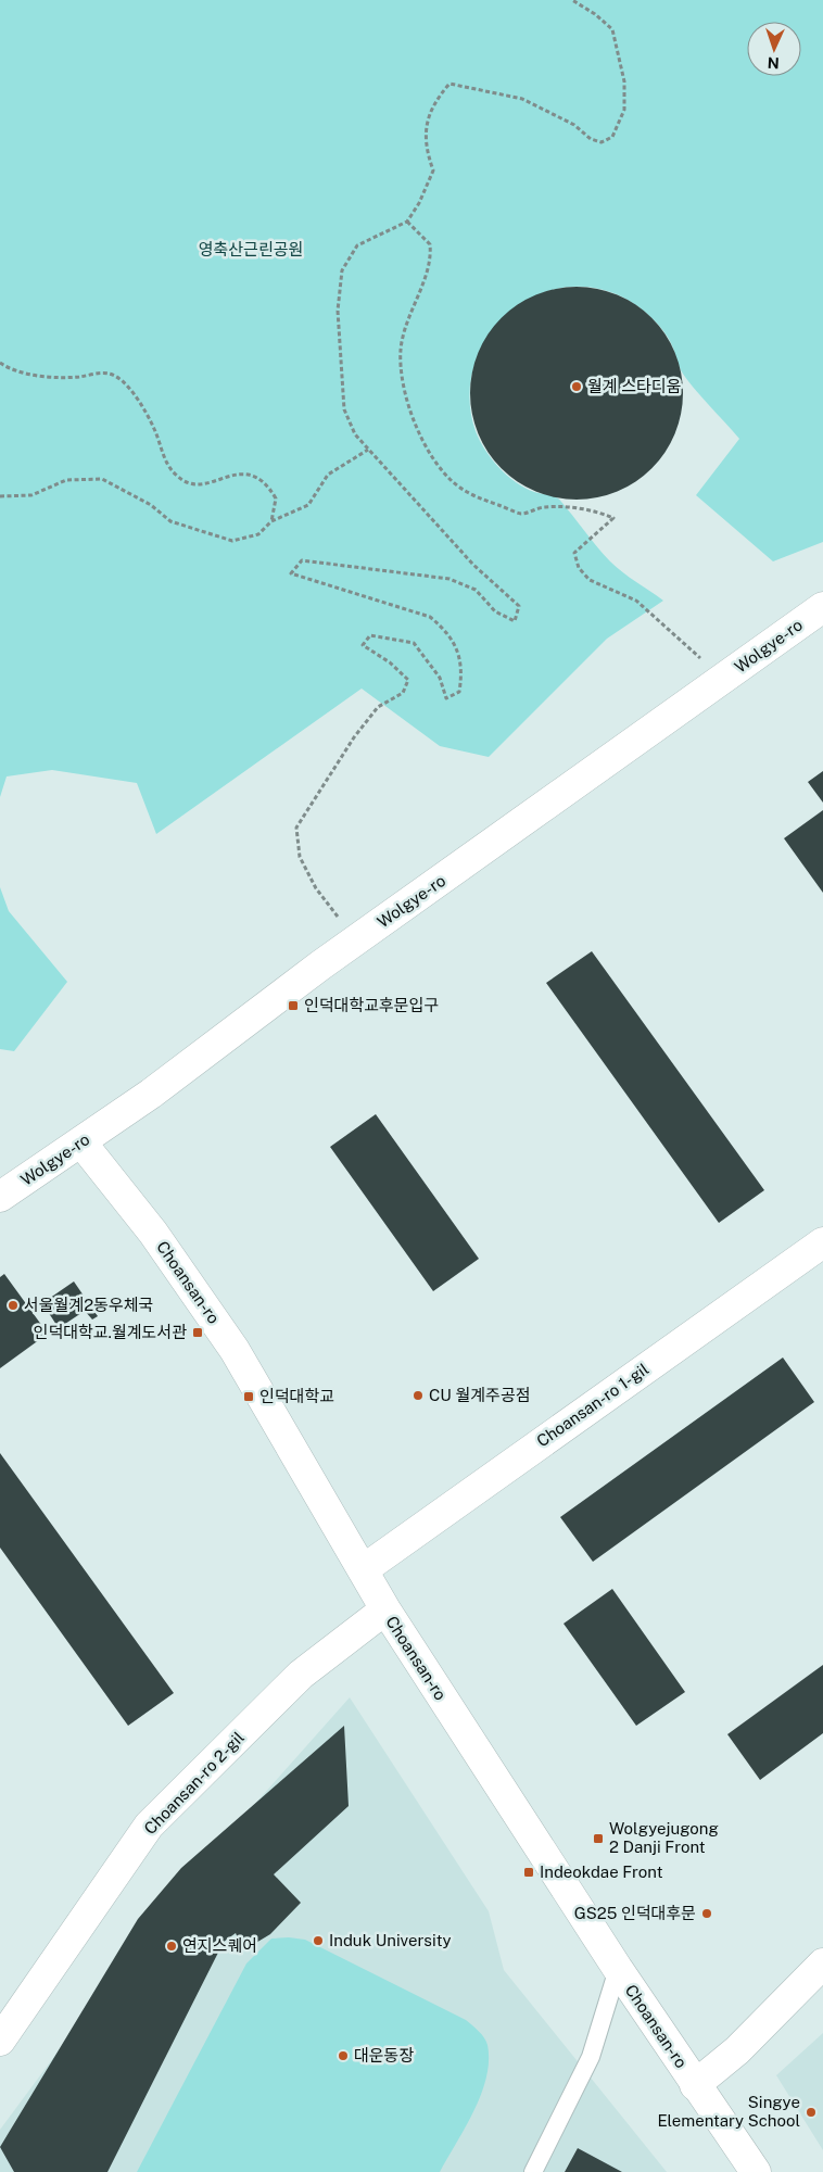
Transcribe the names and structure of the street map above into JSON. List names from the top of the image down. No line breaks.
{"streets":{"street":["Wolgye-ro","Choansan-ro","Choansan-ro 1-gil","Choansan-ro 2-gil"]},"crossings":[["Wolgye-ro","Choansan-ro"],["Choansan-ro","Choansan-ro 1-gil"],["Choansan-ro","Choansan-ro 2-gil"]],"parks":["영축산근린공원"],"places":{"other":["월계 스타디움","서울월계2동우체국","CU 월계주공점","GS25 인덕대후문","Induk University","연지스퀘어","대운동장","Singye Elementary School"],"transit":["인덕대학교후문입구","인덕대학교.월계도서관","인덕대학교","Wolgyejugong 2 Danji Front","Indeokdae Front"]},"north":"bottom"}
